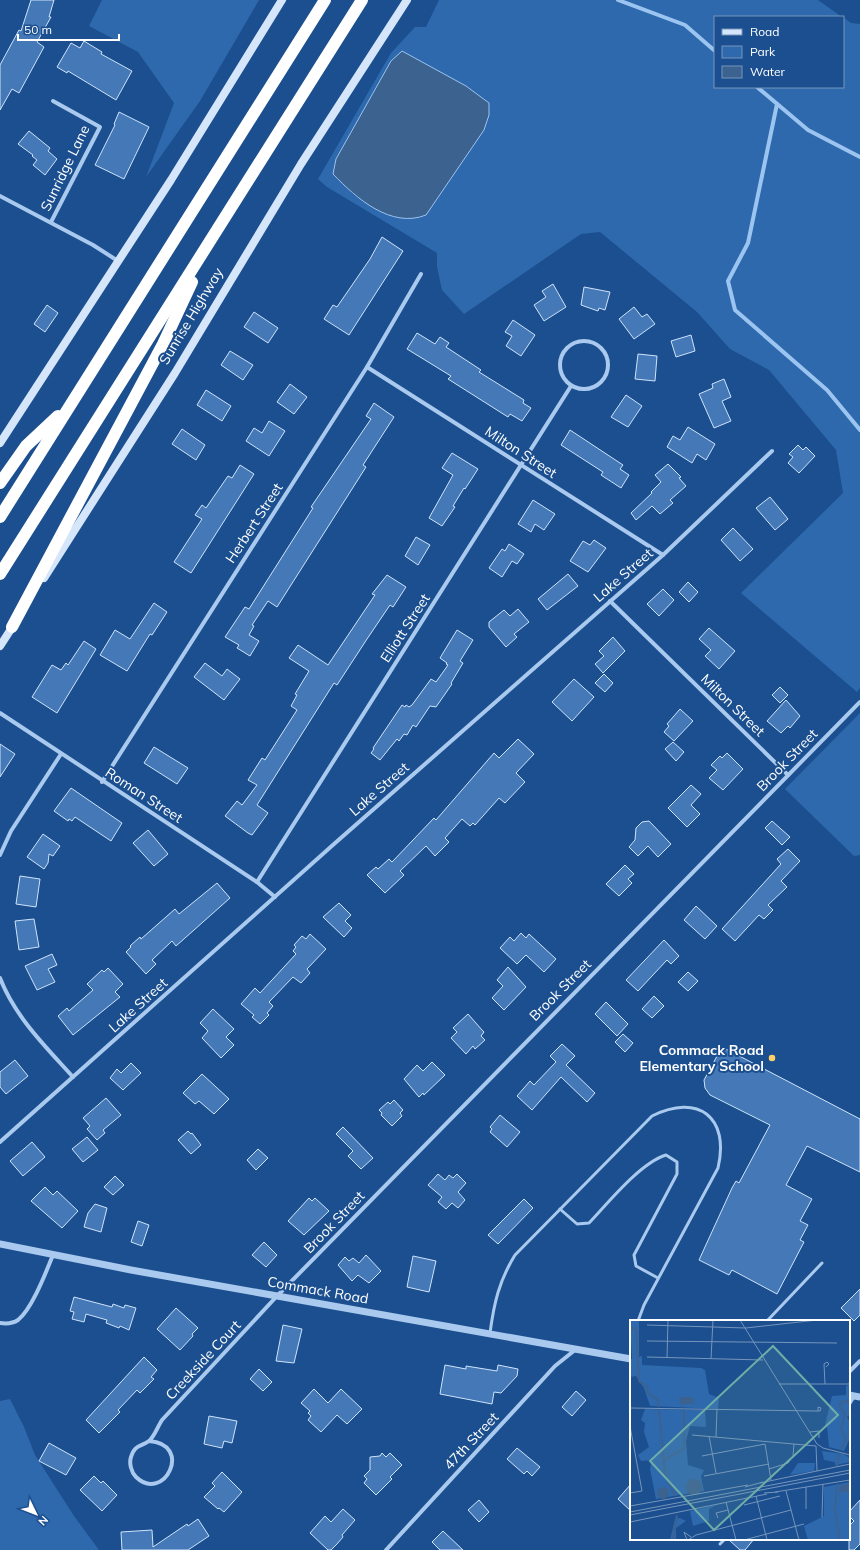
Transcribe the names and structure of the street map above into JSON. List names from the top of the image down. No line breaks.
{"streets":{"highway":["Sunrise Highway"],"street":["Sunridge Lane","Milton Street","Herbert Street","Lake Street","Elliott Street","Brook Street","Roman Street","Commack Road","Creekside Court","47th Street"]},"crossings":[["Milton Street","Herbert Street"],["Milton Street","Lake Street"],["Milton Street","Elliott Street"],["Milton Street","Brook Street"],["Herbert Street","Roman Street"],["Lake Street","Roman Street"],["Elliott Street","Roman Street"],["Brook Street","Commack Road"],["Brook Street","Creekside Court"],["Commack Road","Creekside Court"],["Commack Road","47th Street"]],"places":["Commack Road Elementary School"],"legend":["Road","Park","Water"],"scale_bar":"50 m","north":"bottom right"}
